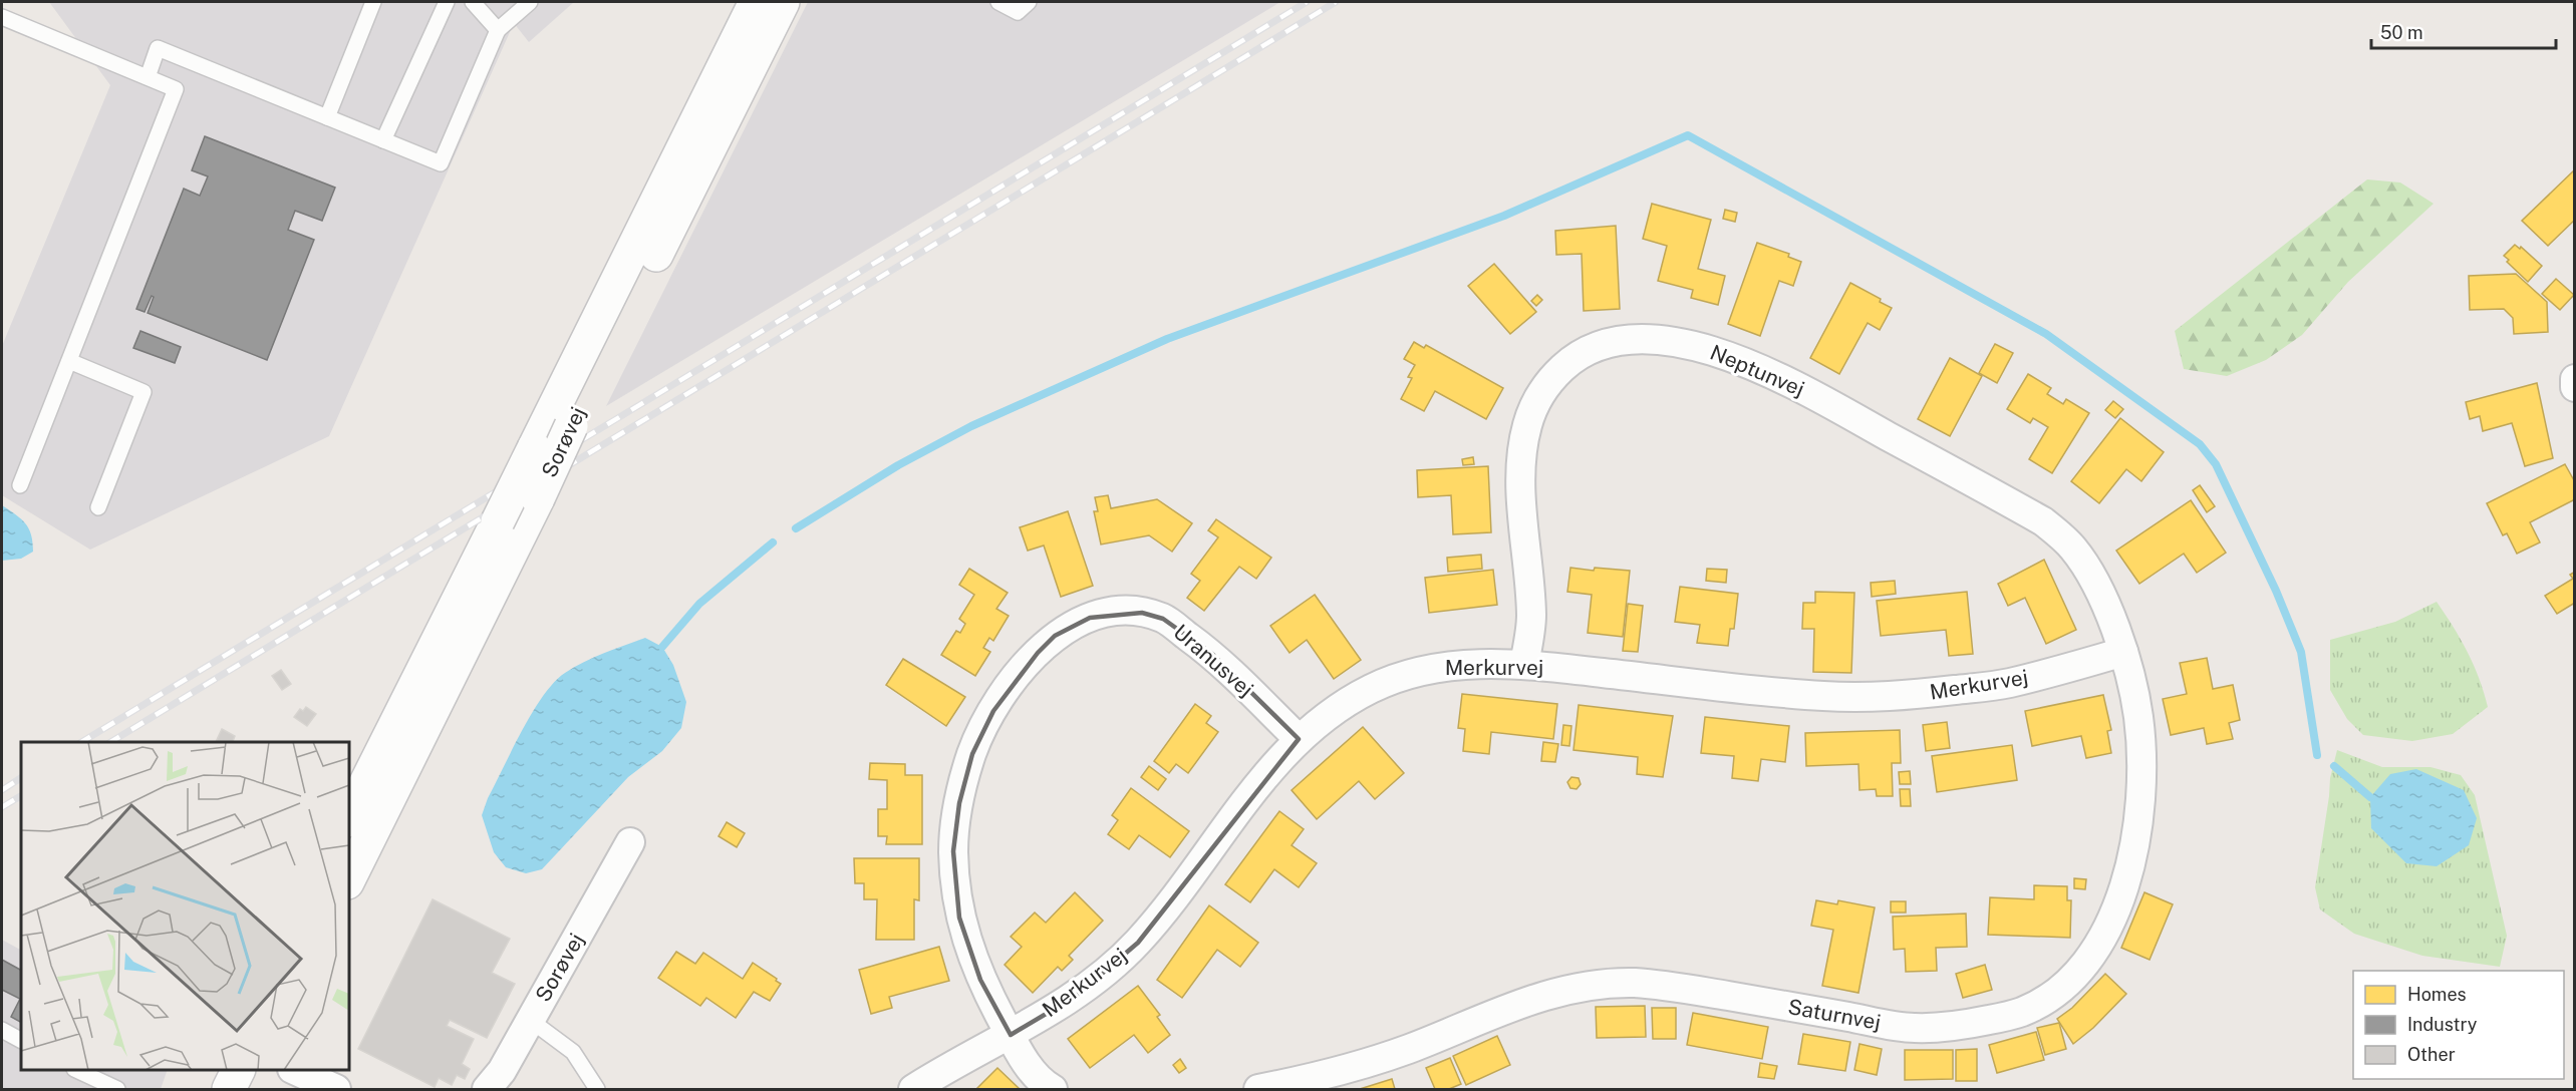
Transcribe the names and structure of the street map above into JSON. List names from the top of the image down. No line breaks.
{"streets":{"street":["Neptunvej","Sorøvej","Uranusvej","Merkurvej","Saturnvej"]},"crossings":[["Neptunvej","Merkurvej"],["Neptunvej","Saturnvej"],["Uranusvej","Merkurvej"],["Merkurvej","Saturnvej"]],"legend":["Homes","Industry","Other"],"scale_bar":"50 m"}
